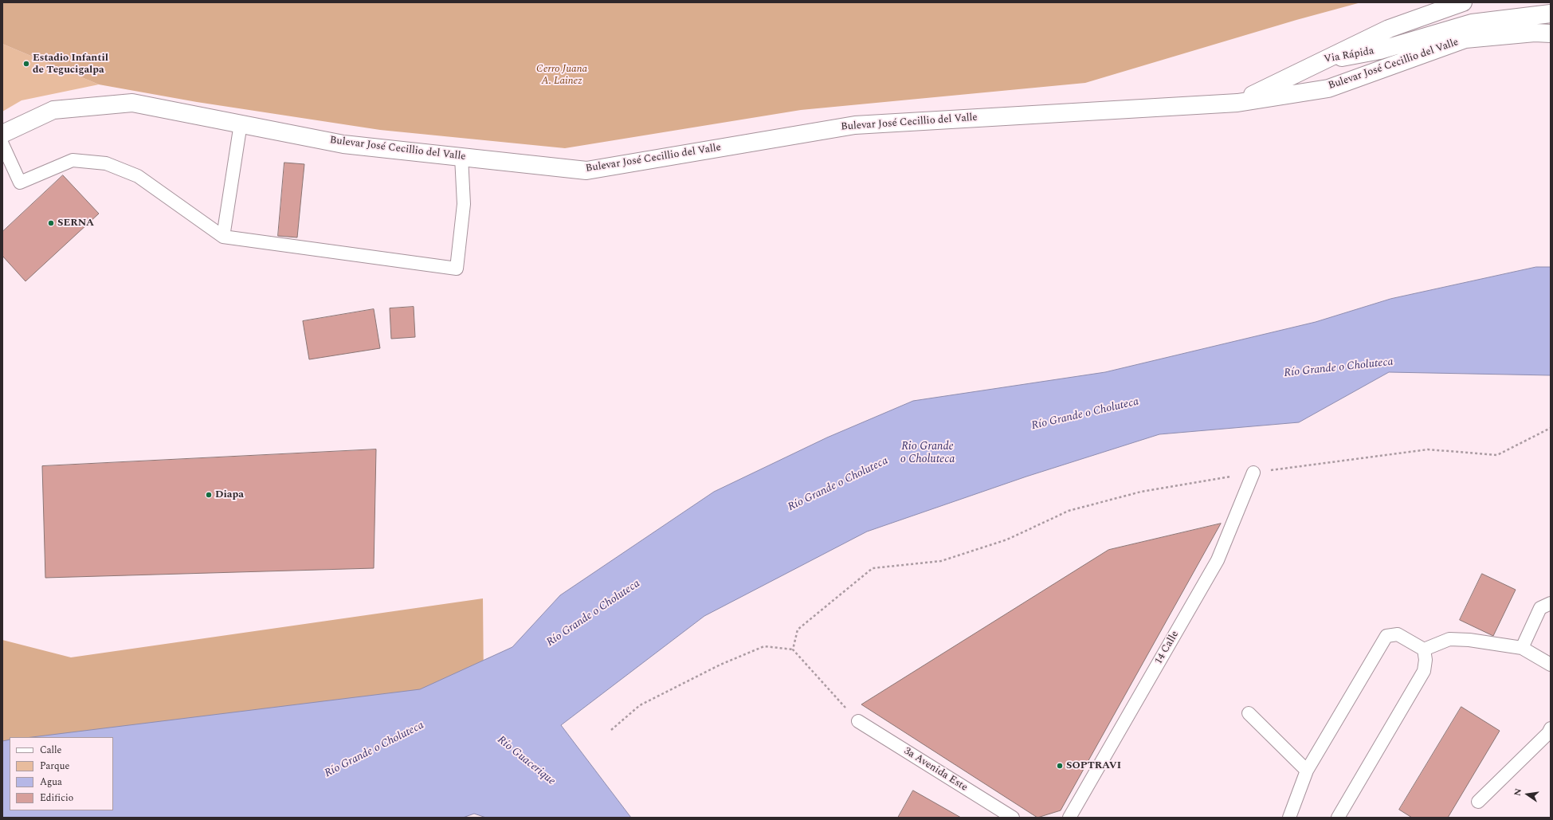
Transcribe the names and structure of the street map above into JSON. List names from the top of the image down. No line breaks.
{"streets":{"main road":["Via Rápida","Bulevar José Cecillio del Valle"],"lane":["14 Calle","3a Avenida Este"]},"crossings":[["Via Rápida","Bulevar José Cecillio del Valle"]],"water":["Río Grande o Choluteca","Rio Grande o Choluteca","Río Guacerique"],"parks":["Cerro Juana A. Lainez"],"places":["Estadio Infantil de Tegucigalpa","SERNA","Diapa","SOPTRAVI"],"legend":["Calle","Parque","Agua","Edificio"],"north":"left"}
